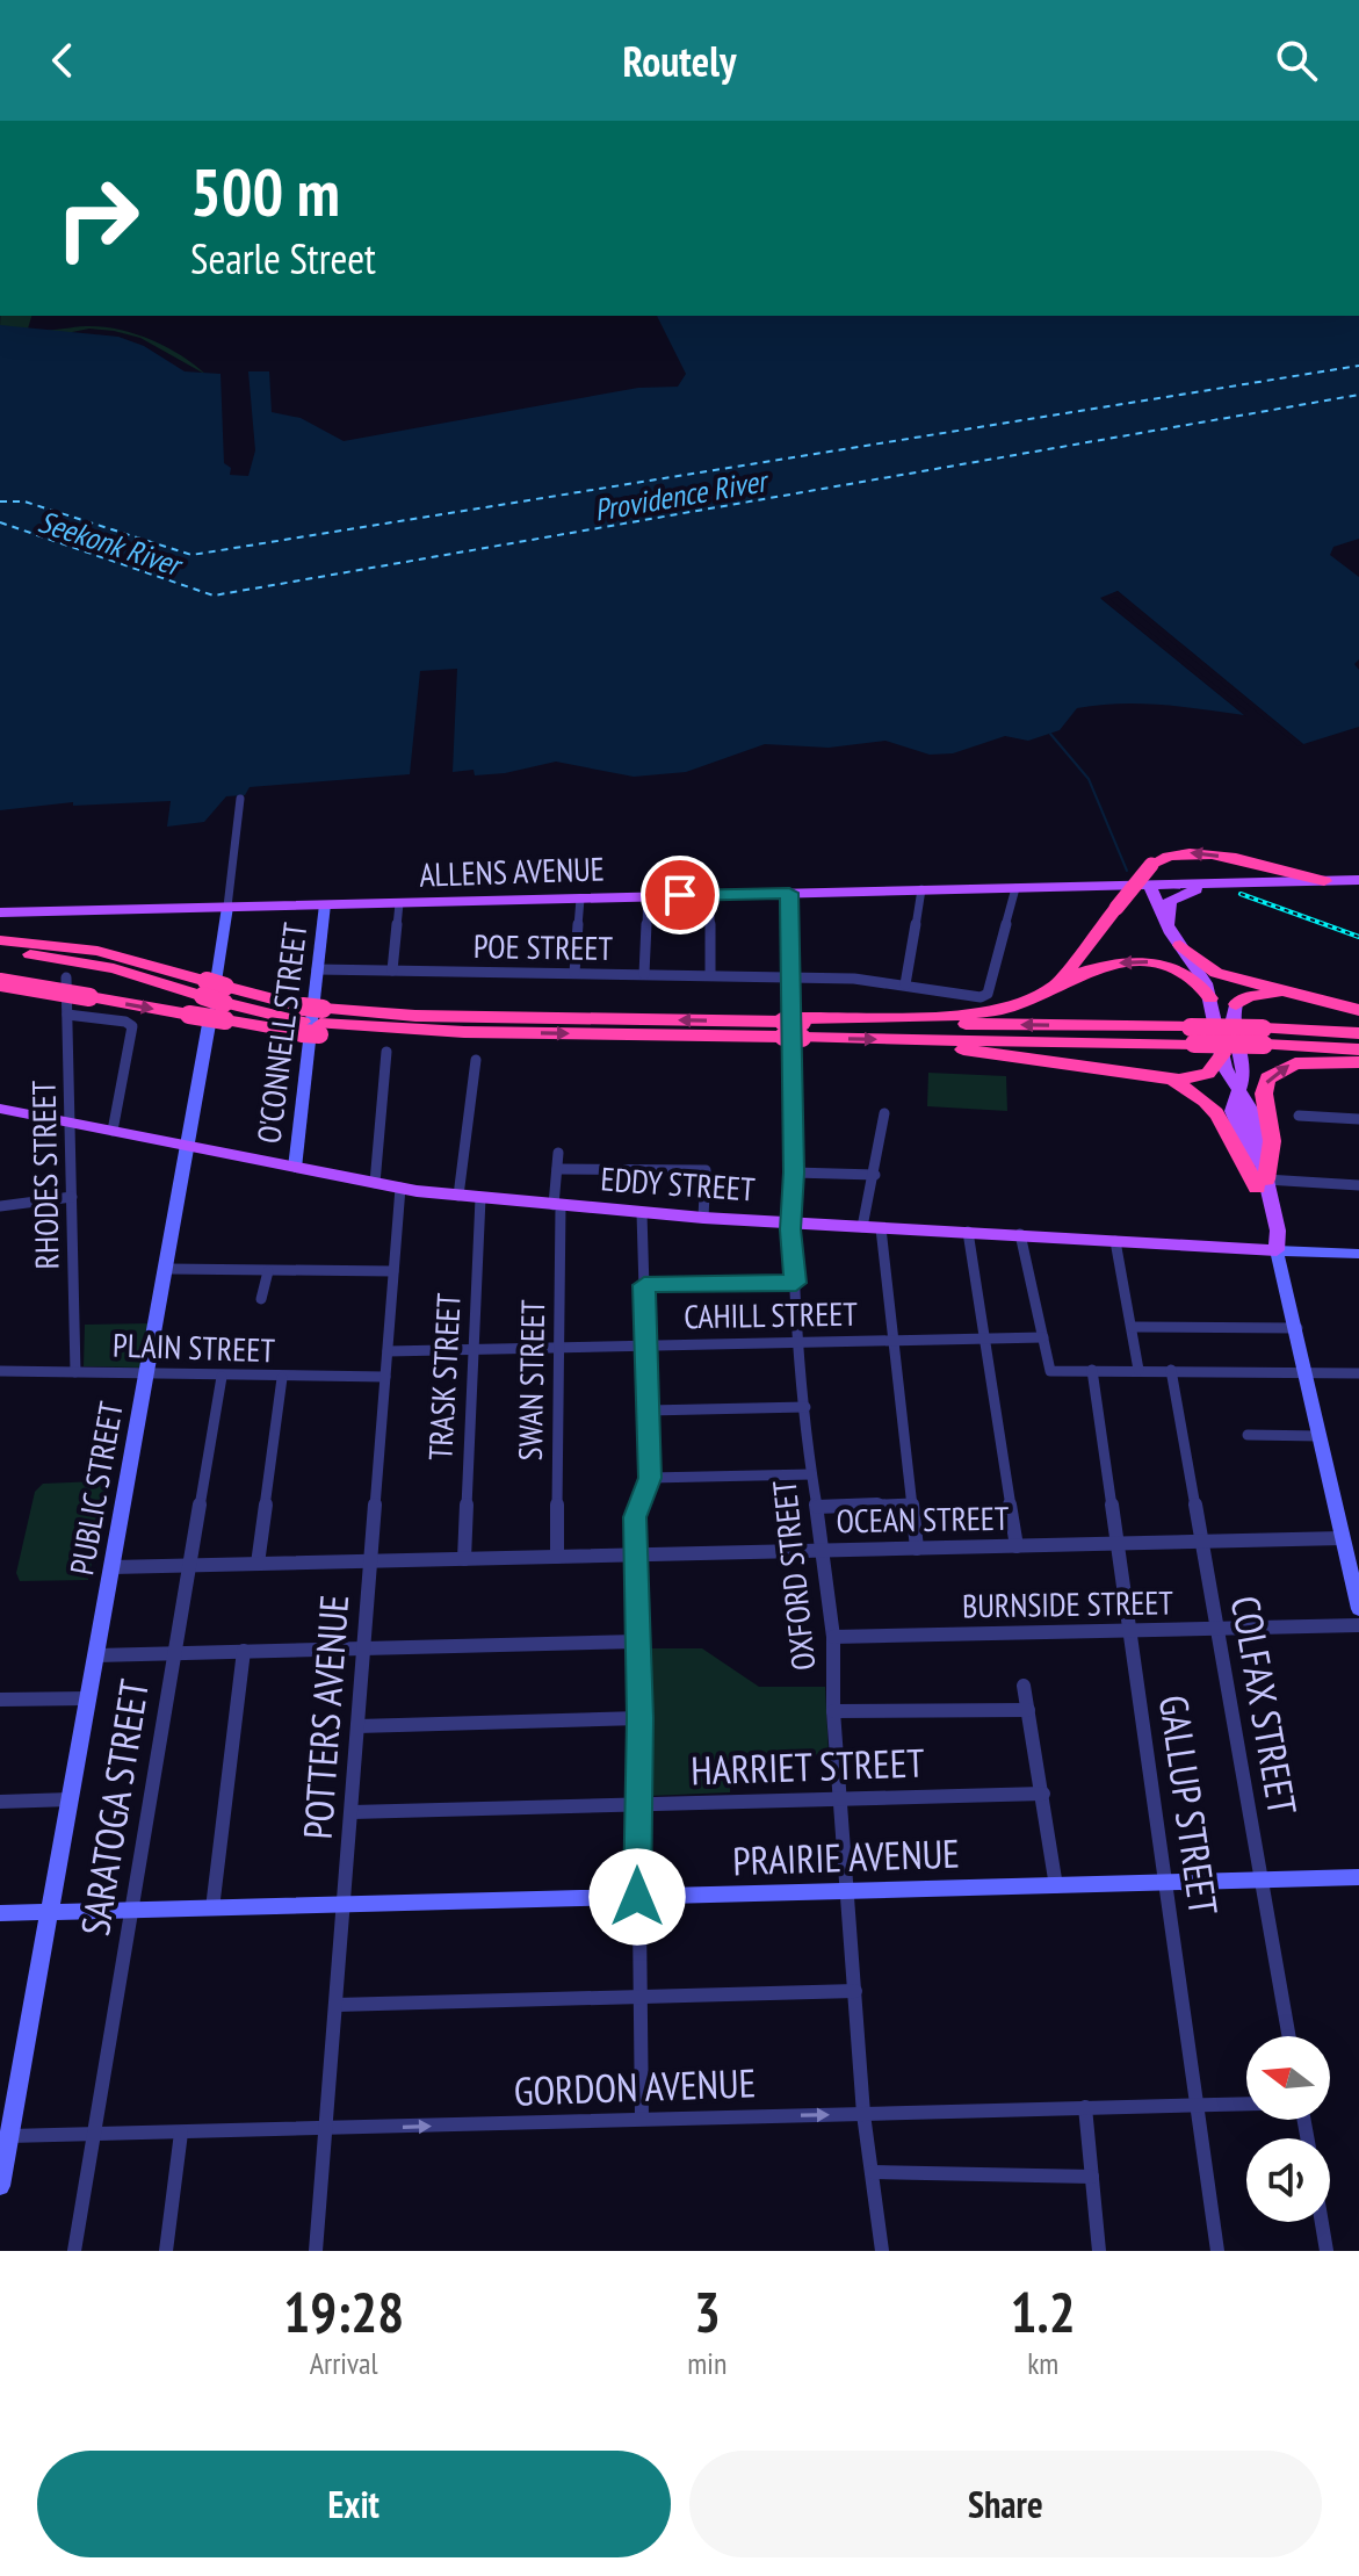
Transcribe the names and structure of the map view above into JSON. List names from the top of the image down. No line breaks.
{"streets":{"main road":["ALLENS AVENUE","O'CONNELL STREET","EDDY STREET","PUBLIC STREET","PRAIRIE AVENUE"],"street":["POE STREET","RHODES STREET","CAHILL STREET","PLAIN STREET","TRASK STREET","SWAN STREET","OCEAN STREET","OXFORD STREET","BURNSIDE STREET","COLFAX STREET","POTTERS AVENUE","HARRIET STREET","GALLUP STREET","SARATOGA STREET","GORDON AVENUE"]},"crossings":[["ALLENS AVENUE","POE STREET"],["ALLENS AVENUE","O'CONNELL STREET"],["ALLENS AVENUE","PUBLIC STREET"],["ALLENS AVENUE","OXFORD STREET"],["POE STREET","O'CONNELL STREET"],["POE STREET","OXFORD STREET"],["O'CONNELL STREET","EDDY STREET"],["RHODES STREET","EDDY STREET"],["RHODES STREET","PLAIN STREET"],["EDDY STREET","TRASK STREET"],["EDDY STREET","SWAN STREET"],["EDDY STREET","PUBLIC STREET"],["EDDY STREET","OXFORD STREET"],["EDDY STREET","POTTERS AVENUE"],["CAHILL STREET","TRASK STREET"],["CAHILL STREET","SWAN STREET"],["CAHILL STREET","OXFORD STREET"],["CAHILL STREET","POTTERS AVENUE"],["PLAIN STREET","PUBLIC STREET"],["PLAIN STREET","POTTERS AVENUE"],["PLAIN STREET","SARATOGA STREET"],["TRASK STREET","OCEAN STREET"],["SWAN STREET","OCEAN STREET"],["PUBLIC STREET","OCEAN STREET"],["PUBLIC STREET","PRAIRIE AVENUE"],["PUBLIC STREET","GORDON AVENUE"],["OCEAN STREET","OXFORD STREET"],["OCEAN STREET","COLFAX STREET"],["OCEAN STREET","POTTERS AVENUE"],["OCEAN STREET","GALLUP STREET"],["OCEAN STREET","SARATOGA STREET"],["OXFORD STREET","BURNSIDE STREET"],["OXFORD STREET","HARRIET STREET"],["OXFORD STREET","PRAIRIE AVENUE"],["OXFORD STREET","GORDON AVENUE"],["BURNSIDE STREET","COLFAX STREET"],["BURNSIDE STREET","GALLUP STREET"],["COLFAX STREET","PRAIRIE AVENUE"],["POTTERS AVENUE","HARRIET STREET"],["POTTERS AVENUE","PRAIRIE AVENUE"],["POTTERS AVENUE","GORDON AVENUE"],["GALLUP STREET","PRAIRIE AVENUE"],["GALLUP STREET","GORDON AVENUE"],["SARATOGA STREET","PRAIRIE AVENUE"],["SARATOGA STREET","GORDON AVENUE"]],"one_way":["GORDON AVENUE"],"water":["Providence River","Seekonk River"],"north":"left","page":{"header":"Routely","turn":["500 m","Searle Street"],"eta":["19:28","Arrival","3","min","1.2","km"],"buttons":["Exit","Share"]}}
